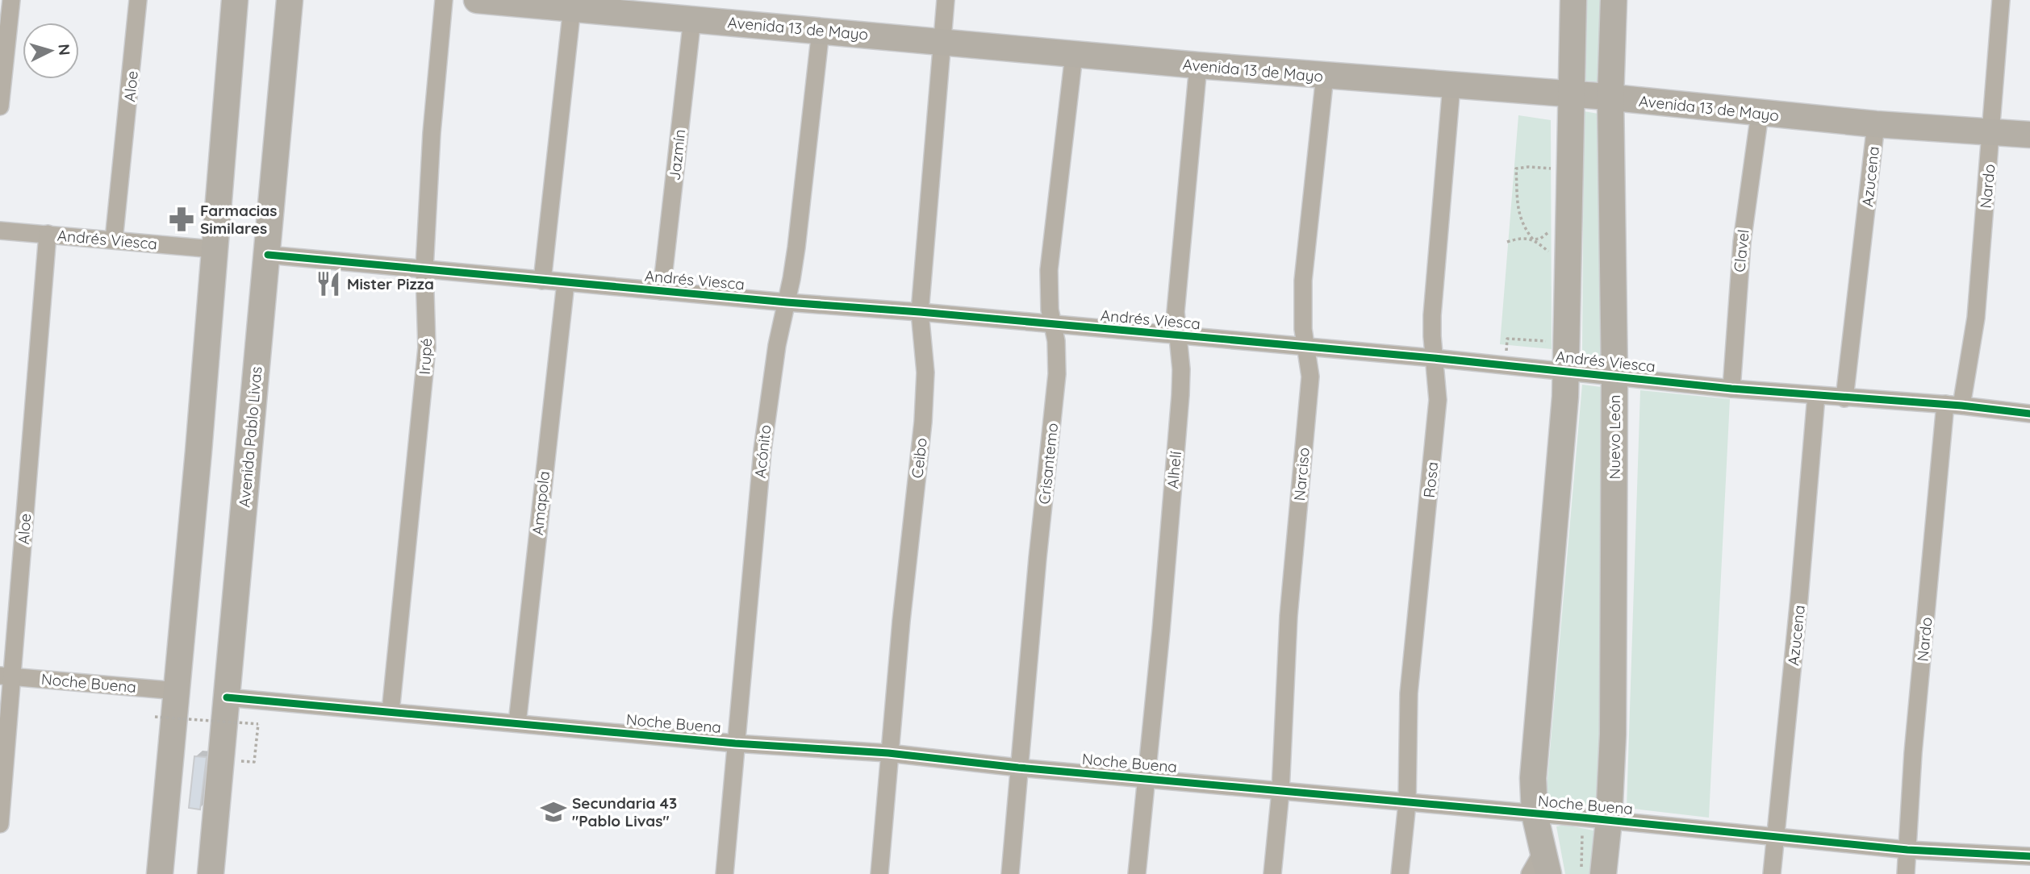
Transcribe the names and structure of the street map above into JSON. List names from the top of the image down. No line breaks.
{"streets":{"street":["Avenida 13 de Mayo","Aloe","Jazmín","Azucena","Nardo","Andrés Viesca","Clavel","Irupé","Avenida Pablo Livas","Nuevo León","Acónito","Ceibo","Crisantemo","Alhelí","Narciso","Rosa","Amapola","Noche Buena"]},"crossings":[["Avenida 13 de Mayo","Jazmín"],["Avenida 13 de Mayo","Azucena"],["Avenida 13 de Mayo","Nardo"],["Avenida 13 de Mayo","Clavel"],["Avenida 13 de Mayo","Nuevo León"],["Avenida 13 de Mayo","Acónito"],["Avenida 13 de Mayo","Ceibo"],["Avenida 13 de Mayo","Crisantemo"],["Avenida 13 de Mayo","Alhelí"],["Avenida 13 de Mayo","Narciso"],["Avenida 13 de Mayo","Rosa"],["Aloe","Andrés Viesca"],["Aloe","Noche Buena"],["Jazmín","Andrés Viesca"],["Azucena","Andrés Viesca"],["Azucena","Noche Buena"],["Nardo","Andrés Viesca"],["Nardo","Noche Buena"],["Andrés Viesca","Clavel"],["Andrés Viesca","Irupé"],["Andrés Viesca","Avenida Pablo Livas"],["Andrés Viesca","Nuevo León"],["Andrés Viesca","Acónito"],["Andrés Viesca","Ceibo"],["Andrés Viesca","Crisantemo"],["Andrés Viesca","Alhelí"],["Andrés Viesca","Narciso"],["Andrés Viesca","Rosa"],["Andrés Viesca","Amapola"],["Irupé","Noche Buena"],["Avenida Pablo Livas","Noche Buena"],["Nuevo León","Noche Buena"],["Acónito","Noche Buena"],["Ceibo","Noche Buena"],["Crisantemo","Noche Buena"],["Alhelí","Noche Buena"],["Narciso","Noche Buena"],["Rosa","Noche Buena"],["Amapola","Noche Buena"]],"places":{"pharmacy":["Farmacias Similares"],"restaurant":["Mister Pizza"],"school or university":["Secundaria 43 \"Pablo Livas\""]},"north":"right"}
